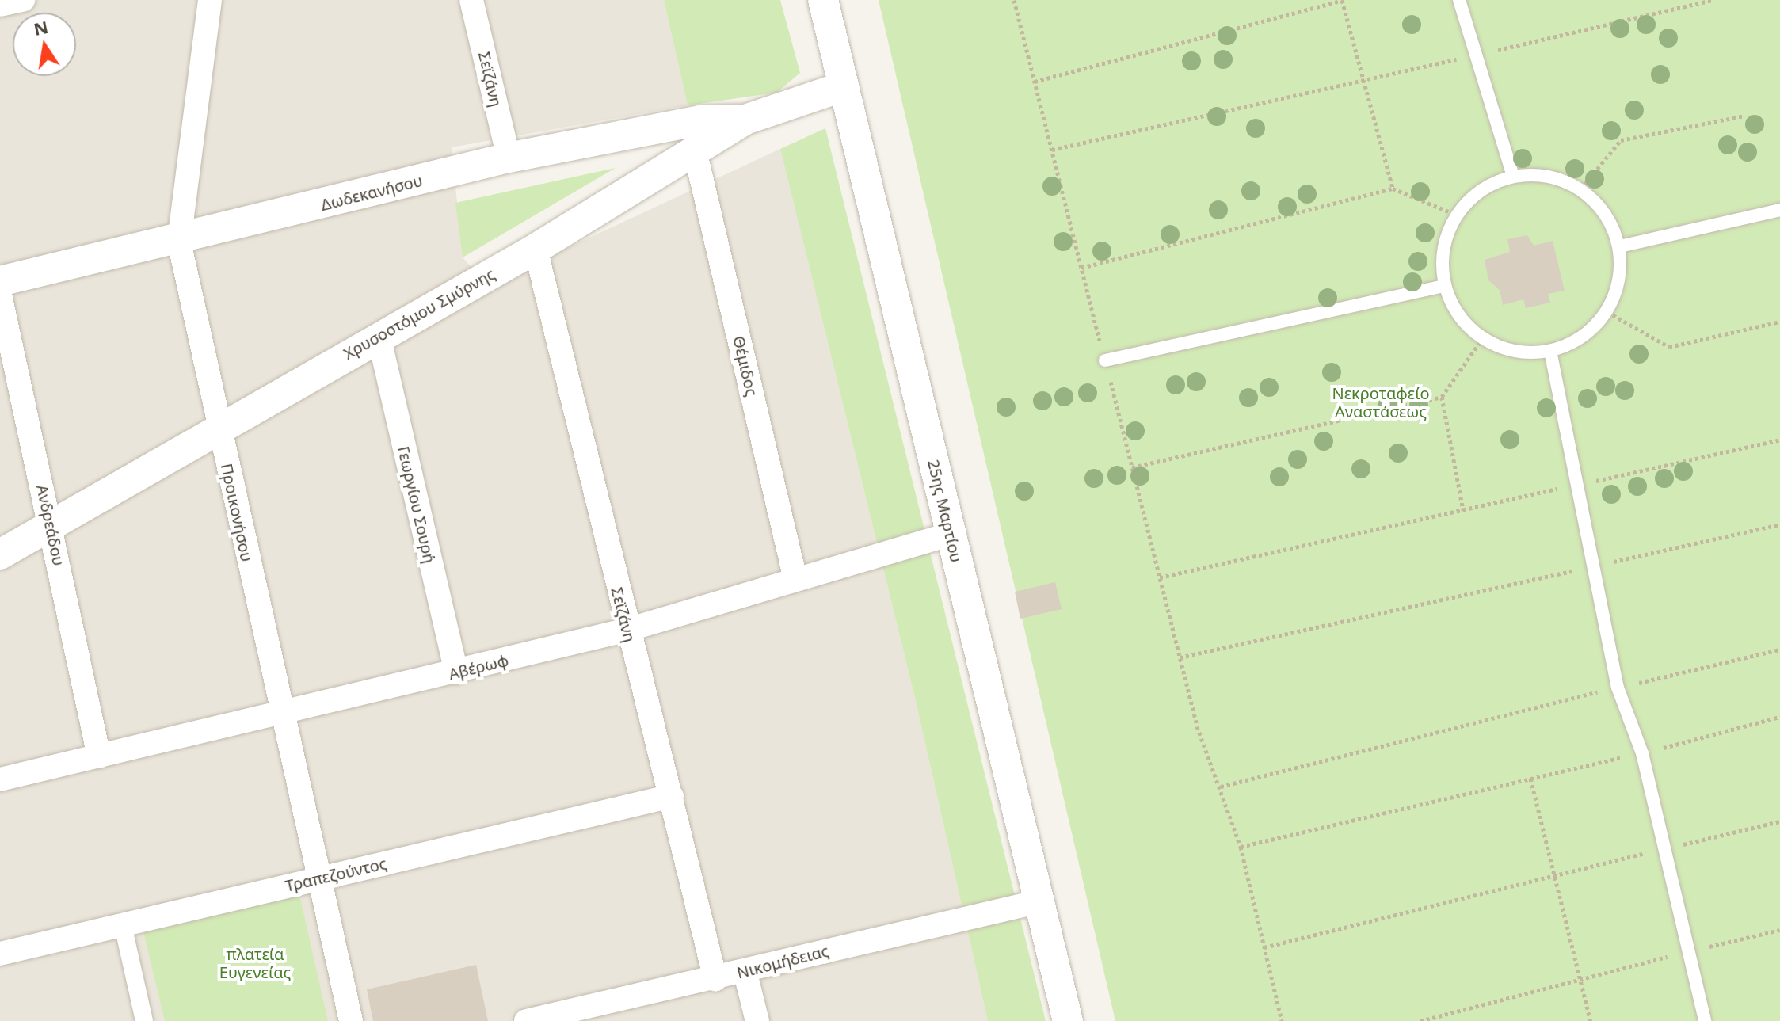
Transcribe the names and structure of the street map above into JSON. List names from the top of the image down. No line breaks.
{"streets":{"street":["Σεϊζάνη","Δωδεκανήσου","Χρυσοστόμου Σμύρνης","Θέμιδος","Γεωργίου Σουρή","25ης Μαρτίου","Προικονήσου","Ανδρεάδου","Αβέρωφ","Τραπεζούντος","Νικομήδειας"]},"crossings":[["Σεϊζάνη","Δωδεκανήσου"],["Σεϊζάνη","Χρυσοστόμου Σμύρνης"],["Σεϊζάνη","Αβέρωφ"],["Σεϊζάνη","Τραπεζούντος"],["Σεϊζάνη","Νικομήδειας"],["Δωδεκανήσου","Χρυσοστόμου Σμύρνης"],["Δωδεκανήσου","Προικονήσου"],["Χρυσοστόμου Σμύρνης","Θέμιδος"],["Χρυσοστόμου Σμύρνης","Γεωργίου Σουρή"],["Χρυσοστόμου Σμύρνης","25ης Μαρτίου"],["Χρυσοστόμου Σμύρνης","Προικονήσου"],["Χρυσοστόμου Σμύρνης","Ανδρεάδου"],["Θέμιδος","Αβέρωφ"],["Γεωργίου Σουρή","Αβέρωφ"],["25ης Μαρτίου","Αβέρωφ"],["25ης Μαρτίου","Νικομήδειας"],["Προικονήσου","Αβέρωφ"],["Προικονήσου","Τραπεζούντος"],["Ανδρεάδου","Αβέρωφ"]],"parks":["Νεκροταφείο Αναστάσεως","πλατεία Ευγενείας"],"north":"top"}
